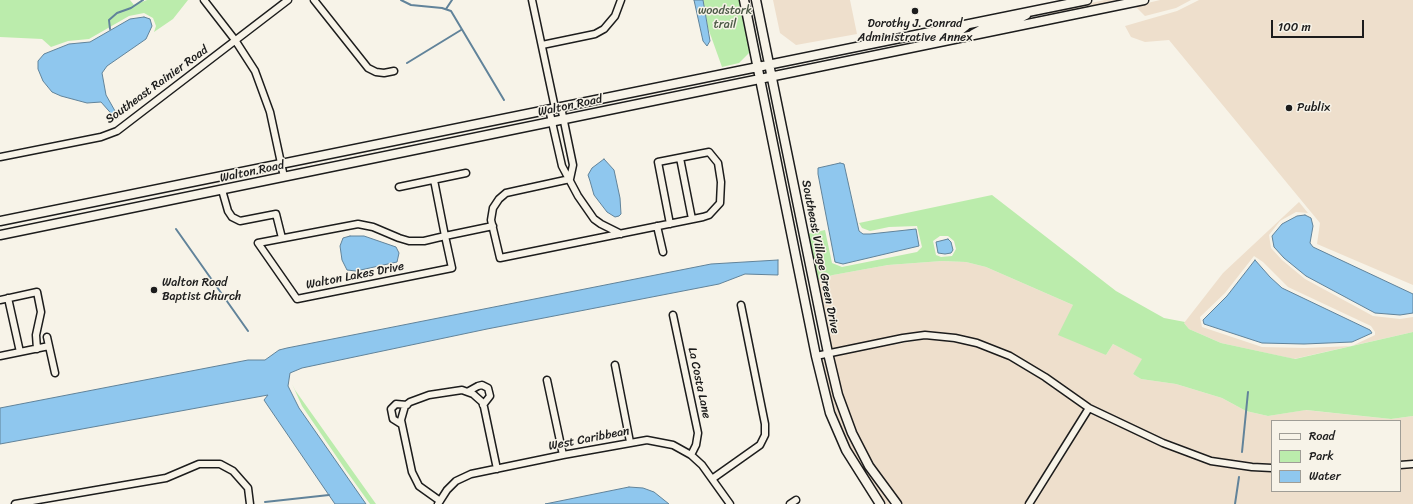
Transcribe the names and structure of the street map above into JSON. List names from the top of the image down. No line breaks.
{"streets":{"main road":["Walton Road","Southeast Village Green Drive"],"street":["Southeast Rainier Road","Walton Lakes Drive","La Costa Lane","West Caribbean"]},"crossings":[["Walton Road","Southeast Village Green Drive"],["La Costa Lane","West Caribbean"]],"parks":["woodstork trail"],"places":["Dorothy J. Conrad Administrative Annex","Publix","Walton Road Baptist Church"],"legend":["Road","Park","Water"],"scale_bar":"100 m"}
